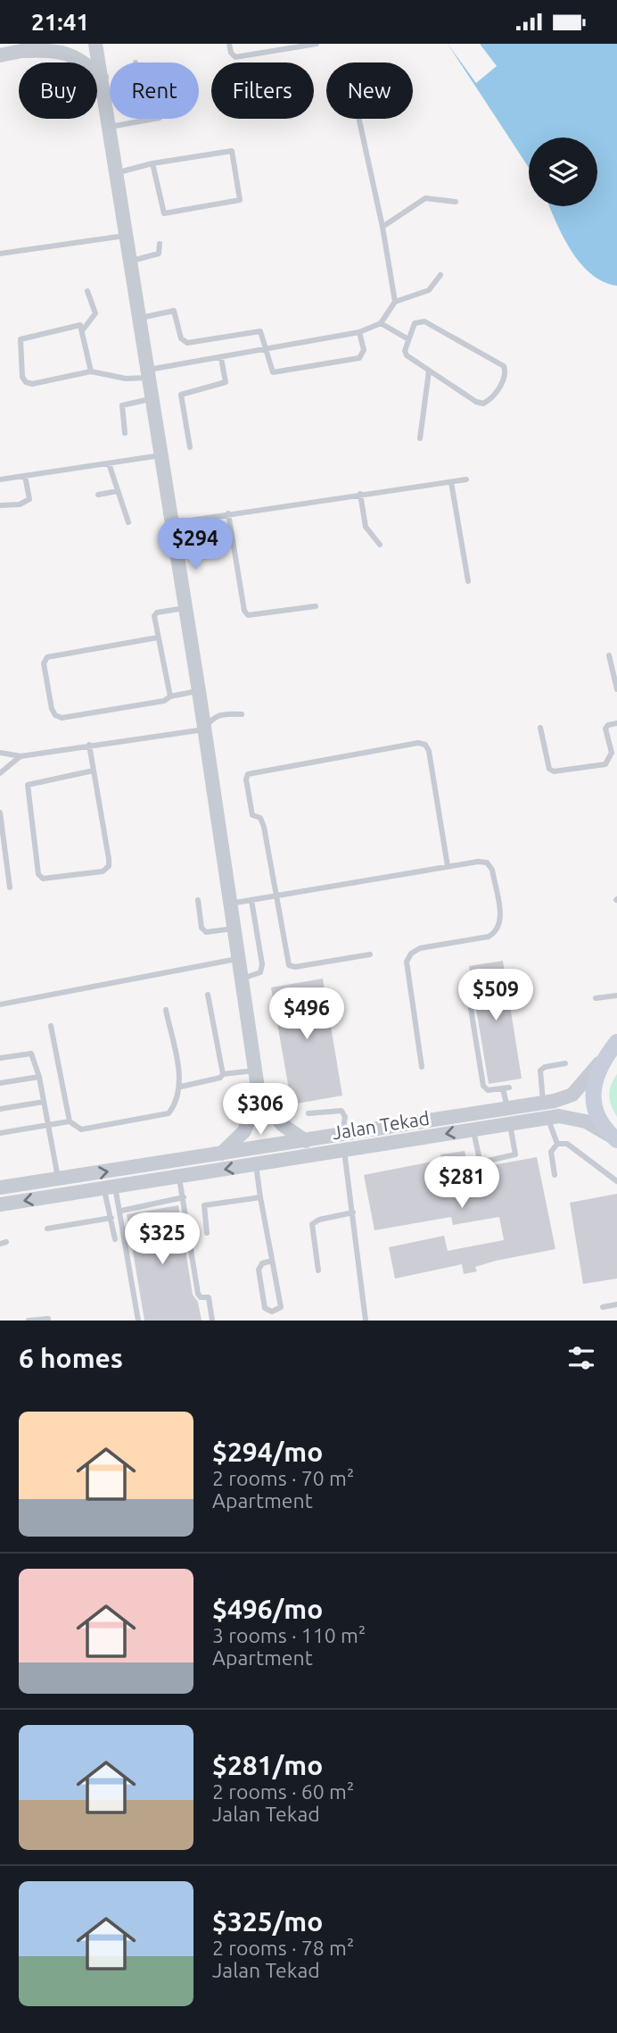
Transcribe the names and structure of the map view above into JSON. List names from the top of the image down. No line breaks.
{"streets":{"street":["Jalan Tekad"]},"page":{"status":"21:41","chip":["Buy","Rent","Filters","New"],"price":["$294","$509","$496","$306","$281","$325"],"heading":"6 homes","list":[{"name":"$294/mo","note":"2 rooms · 70 m² · Apartment"},{"name":"$496/mo","note":"3 rooms · 110 m² · Apartment"},{"name":"$281/mo","note":"2 rooms · 60 m² · Jalan Tekad"},{"name":"$325/mo","note":"2 rooms · 78 m² · Jalan Tekad"}]}}
